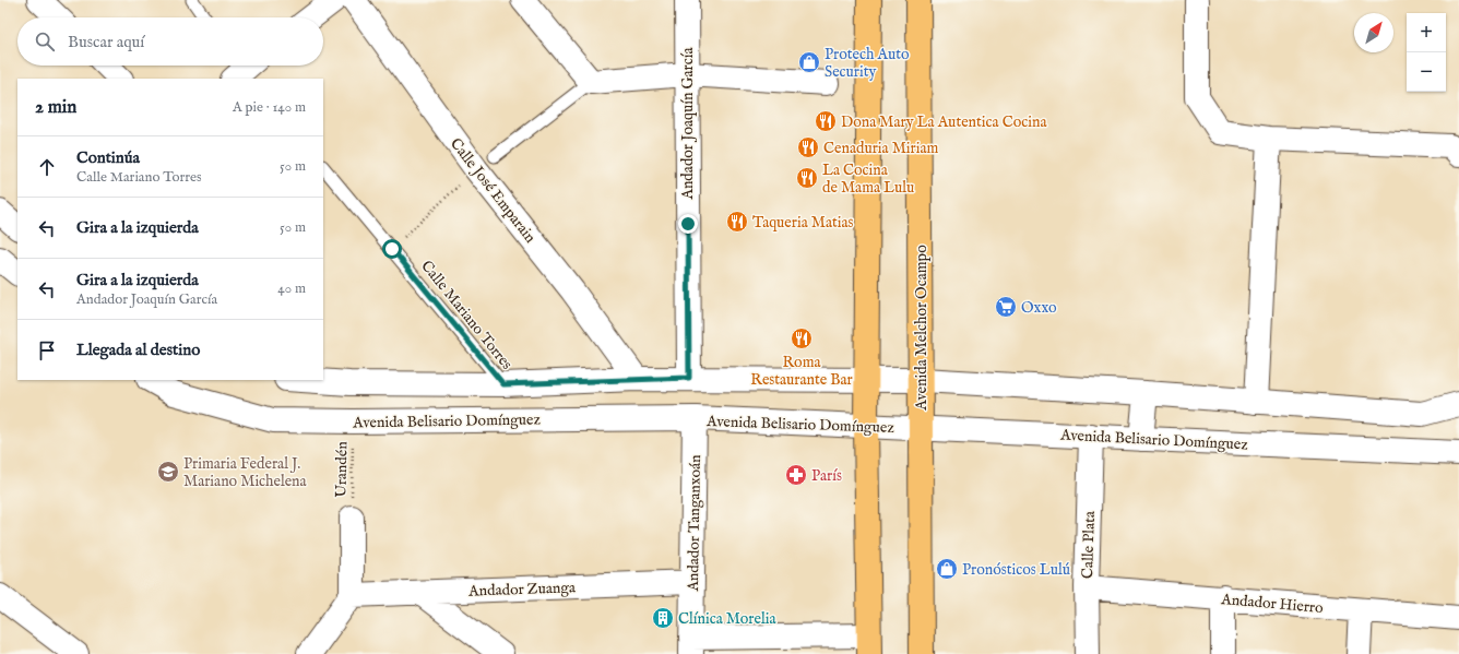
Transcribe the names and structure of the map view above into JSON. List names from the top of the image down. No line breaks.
{"streets":{"main road":["Avenida Melchor Ocampo"],"street":["Andador Joaquín García","Calle José Emparain","Avenida Belisario Domínguez","Andador Tanganxoán","Calle Plata","Andador Zuanga","Andador Hierro"],"lane":["Calle Mariano Torres"],"path":["Urandén"]},"crossings":[["Avenida Melchor Ocampo","Avenida Belisario Domínguez"],["Avenida Belisario Domínguez","Urandén"],["Avenida Belisario Domínguez","Andador Tanganxoán"],["Avenida Belisario Domínguez","Calle Plata"],["Andador Tanganxoán","Andador Zuanga"],["Calle Plata","Andador Hierro"]],"places":{"shop":["Protech Auto Security","Pronósticos Lulú"],"restaurant":["Dona Mary La Autentica Cocina","Cenaduria Miriam","La Cocina de Mama Lulu","Taqueria Matias","Roma Restaurante Bar"],"supermarket":["Oxxo"],"school or university":["Primaria Federal J. Mariano Michelena"],"pharmacy":["París"],"building":["Clínica Morelia"]},"north":"top right","page":{"map_buttons":["+","−"],"search":"Buscar aquí","heading":["2 min","A pie · 140 m"],"list":[["Continúa","Calle Mariano Torres","50 m"],["Gira a la izquierda","50 m"],["Gira a la izquierda","Andador Joaquín García","40 m"],"Llegada al destino"]}}
